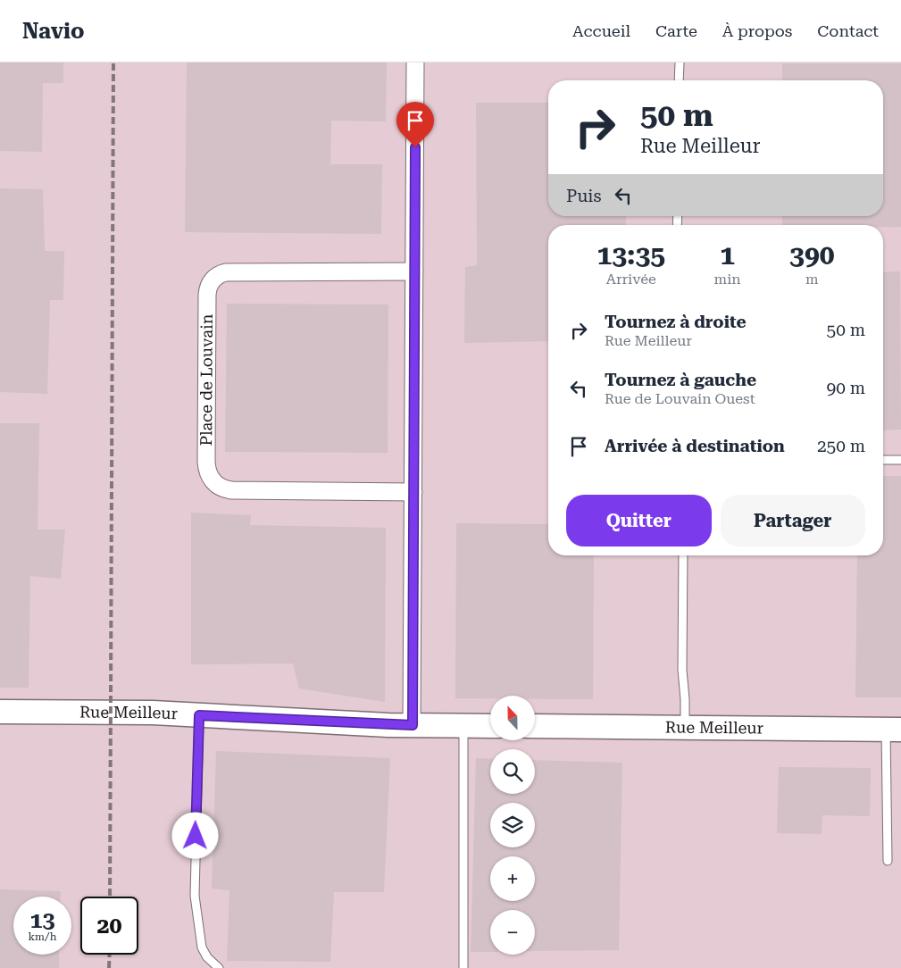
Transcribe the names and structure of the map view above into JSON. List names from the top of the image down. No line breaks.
{"streets":{"street":["Place de Louvain","Rue Meilleur"]},"north":"top","page":{"header":"Navio","nav":["Accueil","Carte","À propos","Contact"],"turn":["50 m","Rue Meilleur"],"then":"Puis","eta":["13:35","Arrivée","1","min","390","m"],"list":[{"name":"Tournez à droite","note":"Rue Meilleur","value":"50 m"},{"name":"Tournez à gauche","note":"Rue de Louvain Ouest","value":"90 m"},{"name":"Arrivée à destination","value":"250 m"}],"buttons":["Quitter","Partager"],"map_buttons":["+","−"],"speed":"13 km/h","limit":"20"}}
